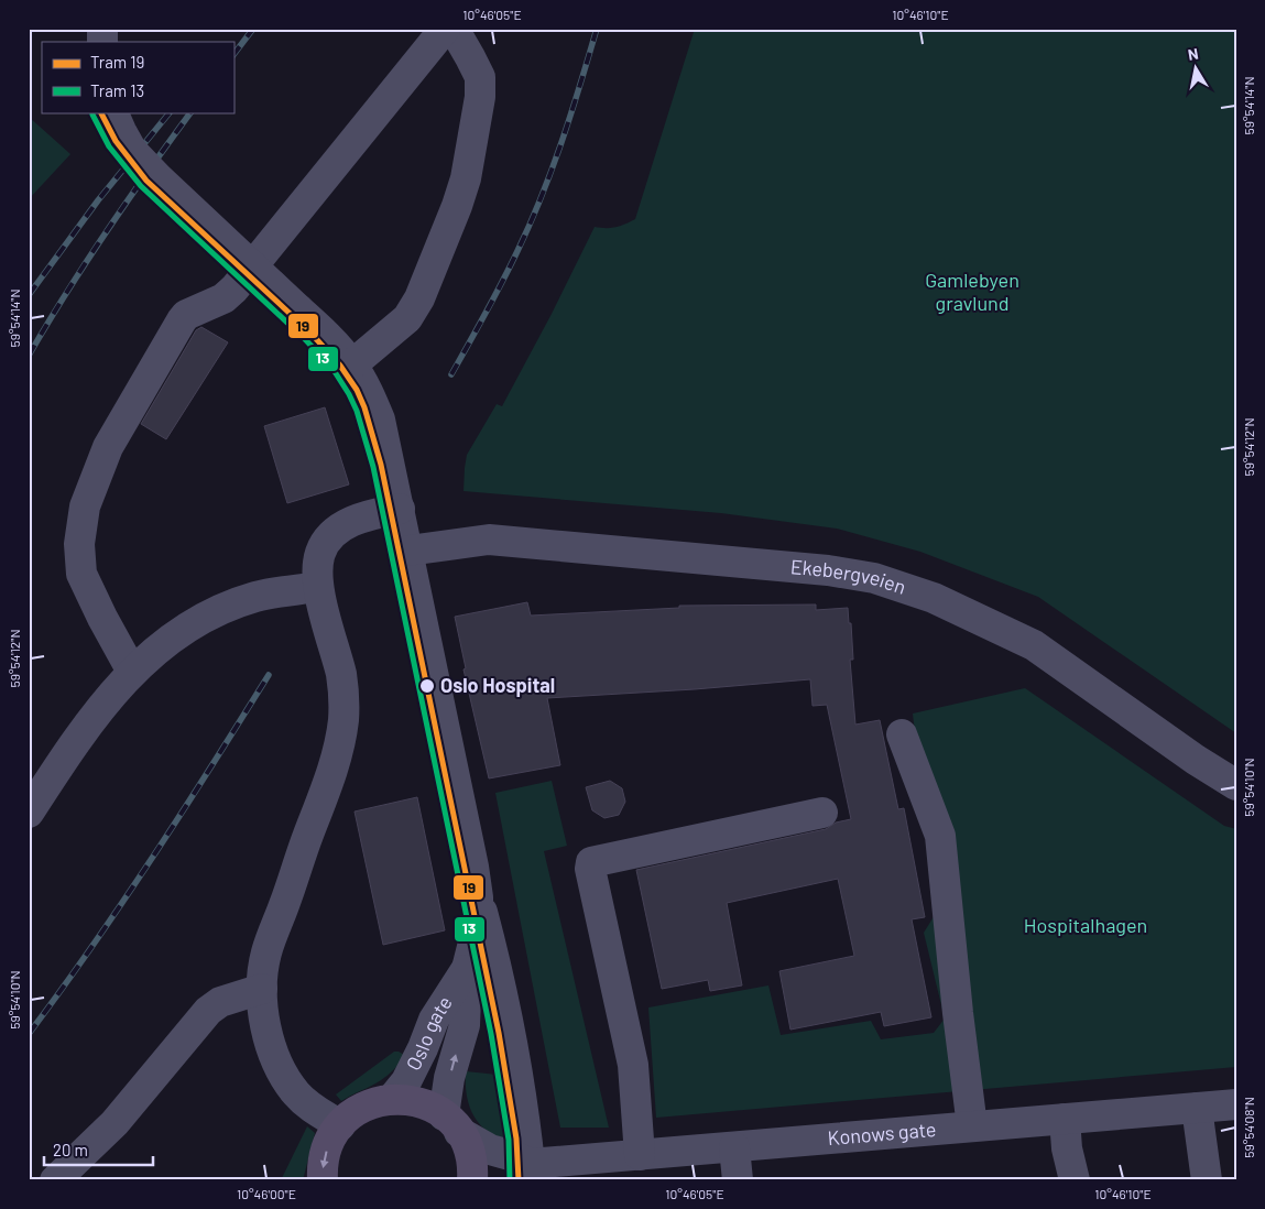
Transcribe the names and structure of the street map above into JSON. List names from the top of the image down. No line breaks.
{"streets":{"street":["Ekebergveien","Oslo gate","Konows gate"]},"crossings":[["Ekebergveien","Oslo gate"],["Oslo gate","Konows gate"]],"parks":["Gamlebyen gravlund","Hospitalhagen"],"places":["Oslo Hospital"],"lines":["tram line 19","tram line 13"],"legend":["Tram 19","Tram 13"],"scale_bar":"20 m","north":"top","coordinates":["10°46'05\"E","10°46'10\"E","59°54'14\"N","59°54'12\"N","59°54'10\"N","59°54'08\"N","10°46'00\"E"]}
